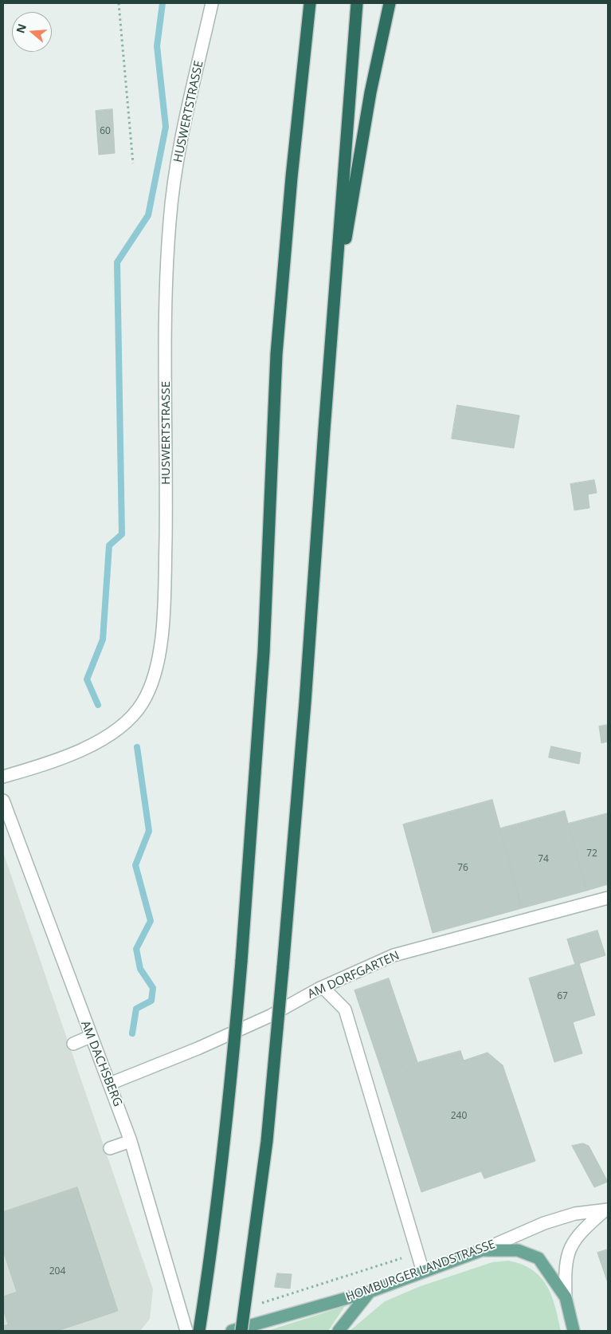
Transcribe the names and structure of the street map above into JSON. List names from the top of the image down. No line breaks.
{"streets":{"main road":["HOMBURGER LANDSTRASSE"],"street":["HUSWERTSTRASSE","AM DORFGARTEN","AM DACHSBERG"]},"crossings":[["AM DORFGARTEN","AM DACHSBERG"]],"house_numbers":["60","72","74","76","67","240","204"],"north":"left"}
